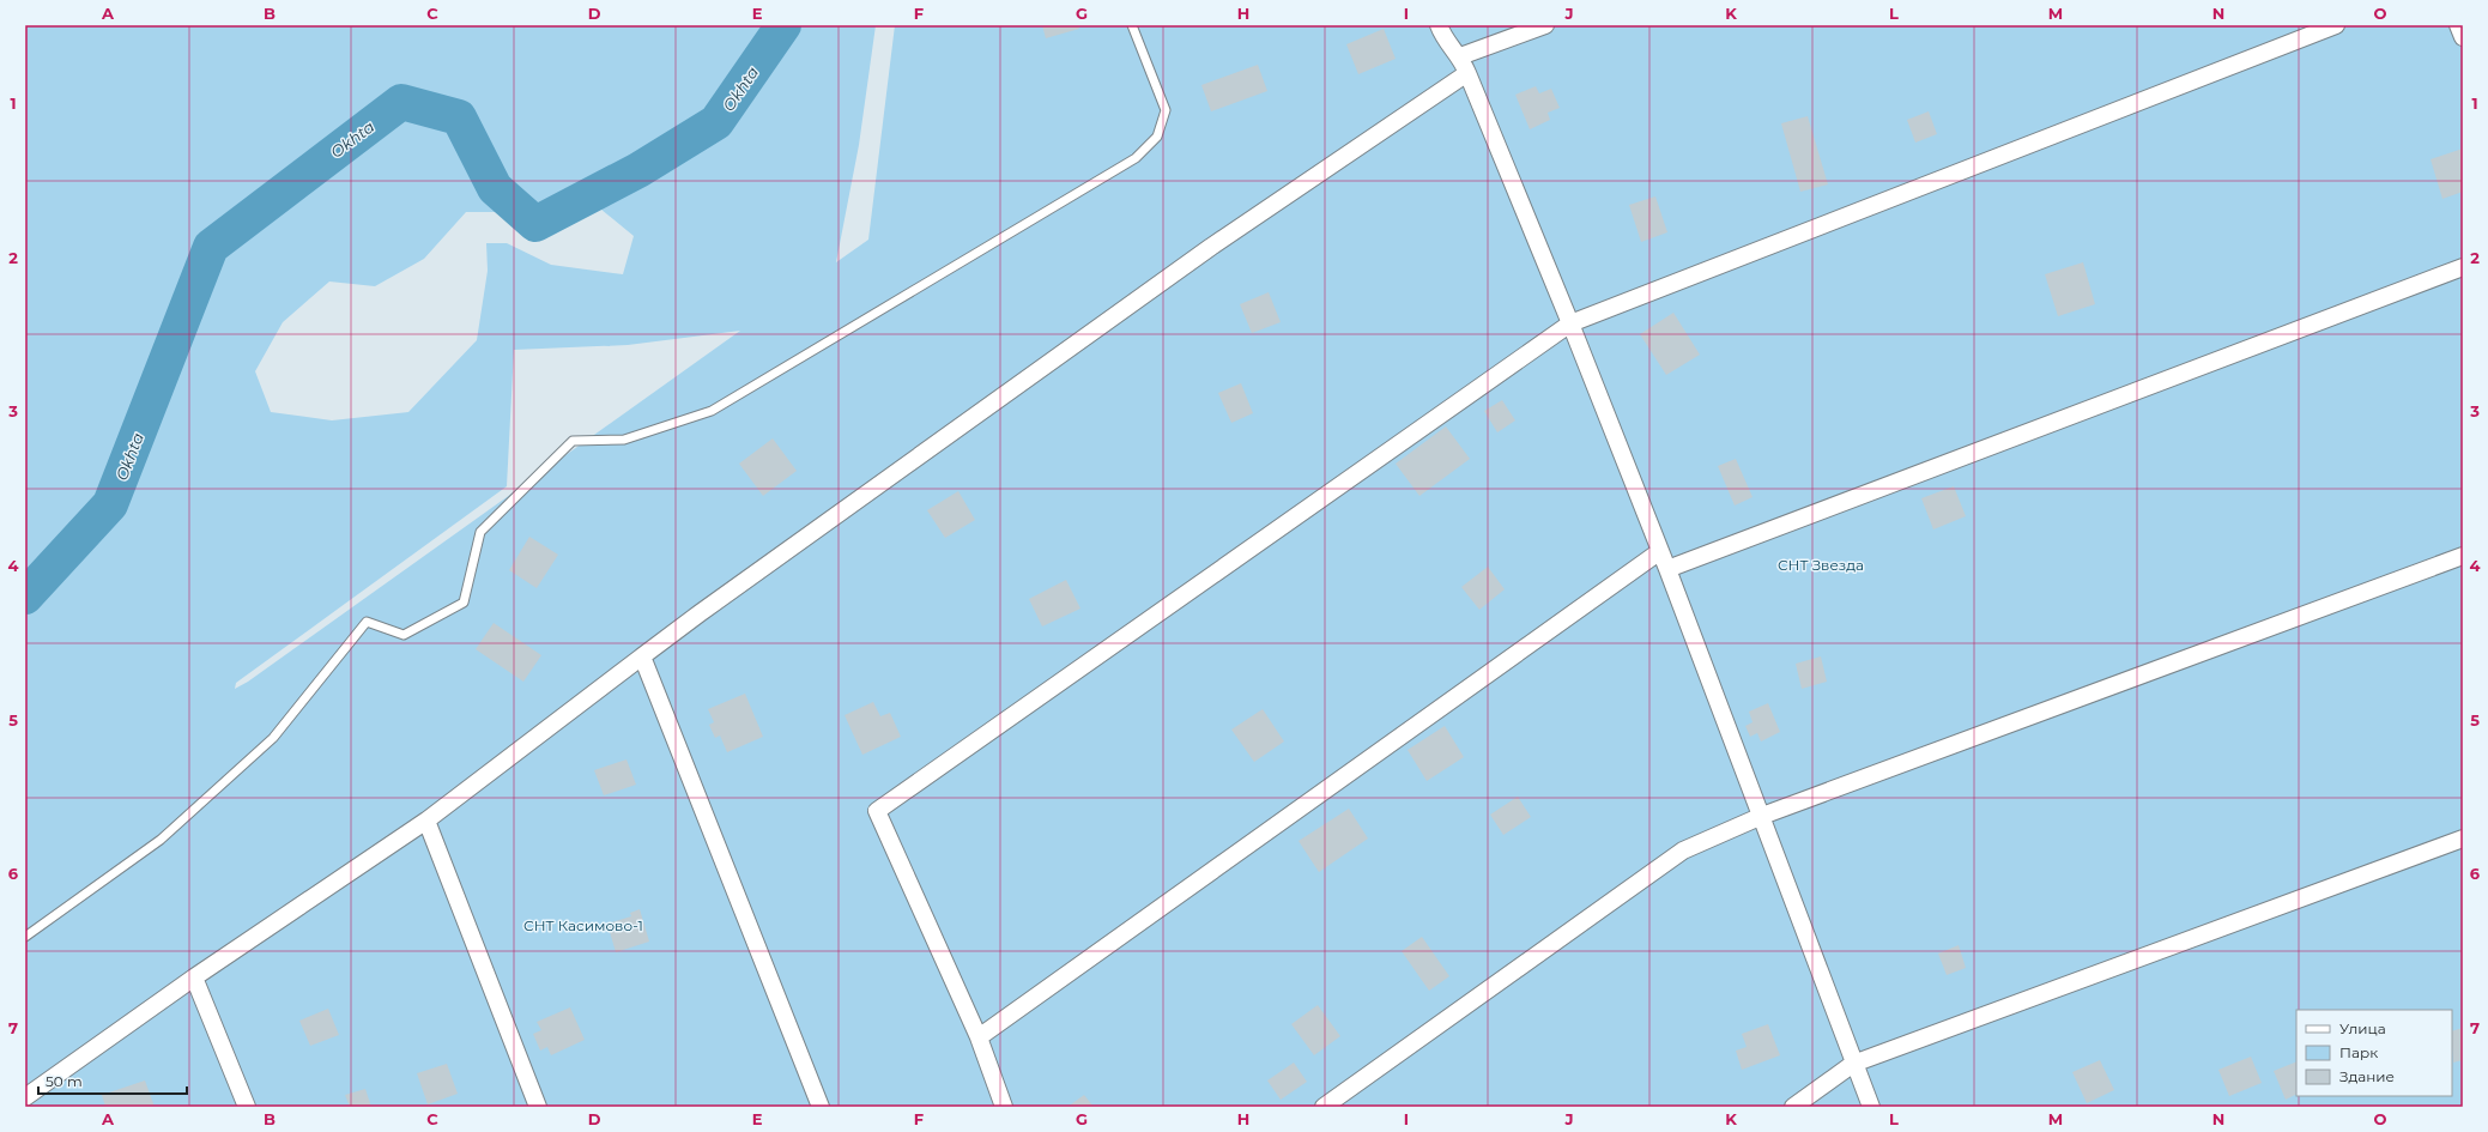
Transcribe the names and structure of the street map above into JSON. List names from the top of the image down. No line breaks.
{"water":["Okhta"],"parks":["СНТ Звезда","СНТ Касимово-1"],"legend":["Улица","Парк","Здание"],"scale_bar":"50 m","grid":{"columns":["A","B","C","D","E","F","G","H","I","J","K","L","M","N","O"],"rows":["1","2","3","4","5","6","7"]}}
